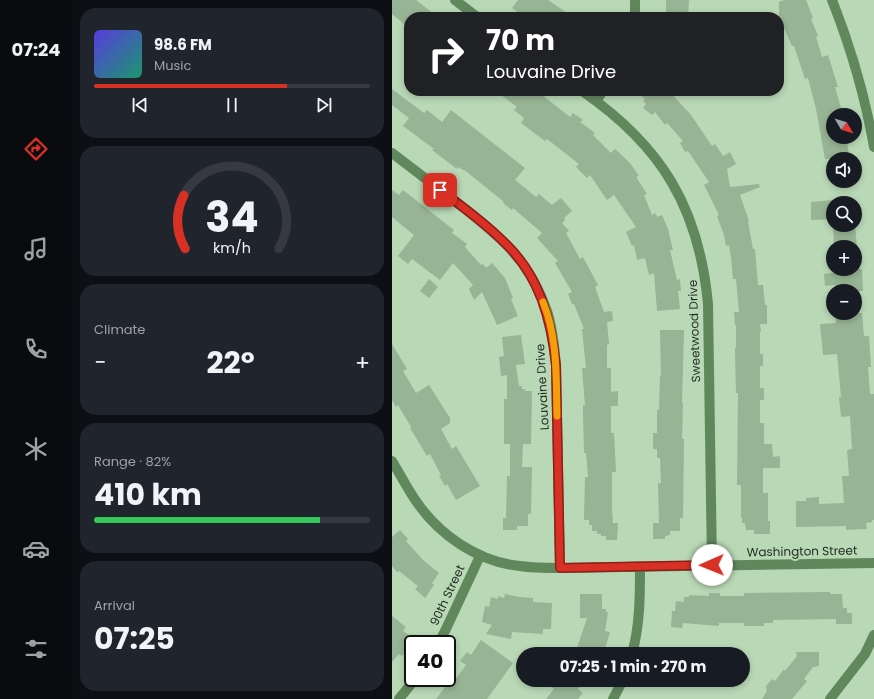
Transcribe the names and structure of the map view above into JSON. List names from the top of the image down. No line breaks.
{"streets":{"street":["Sweetwood Drive","Louvaine Drive","Washington Street","90th Street"]},"crossings":[["Sweetwood Drive","Washington Street"],["Louvaine Drive","Washington Street"],["Washington Street","90th Street"]],"north":"bottom right","page":{"tabs":"07:24","turn":["70 m","Louvaine Drive"],"song":["98.6 FM","Music"],"map_buttons":["+","−"],"tile":["Climate",["Range · 82%","410 km"],["Arrival","07:25"]],"heat":["−","22°","+"],"limit":"40","trip":"07:25 · 1 min · 270 m","gauge":["34","km/h"]}}
